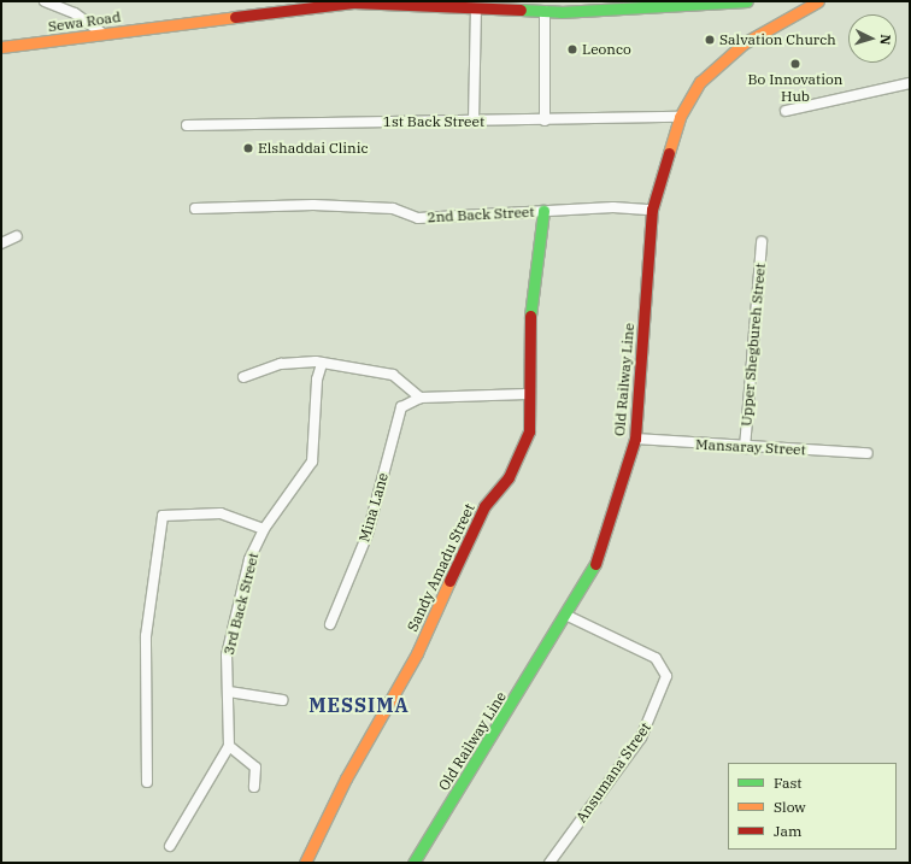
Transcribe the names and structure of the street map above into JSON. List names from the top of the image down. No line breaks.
{"streets":{"street":["Sewa Road","1st Back Street","2nd Back Street","Upper Shegbureh Street","Old Railway Line","Mansaray Street","Mina Lane","Sandy Amadu Street","3rd Back Street","Ansumana Street"]},"crossings":[["1st Back Street","Old Railway Line"],["2nd Back Street","Old Railway Line"],["2nd Back Street","Sandy Amadu Street"],["Upper Shegbureh Street","Mansaray Street"],["Old Railway Line","Mansaray Street"],["Old Railway Line","Ansumana Street"]],"districts":["MESSIMA"],"places":["Salvation Church","Leonco","Bo Innovation Hub","Elshaddai Clinic"],"legend":["Fast","Slow","Jam"],"north":"right"}
